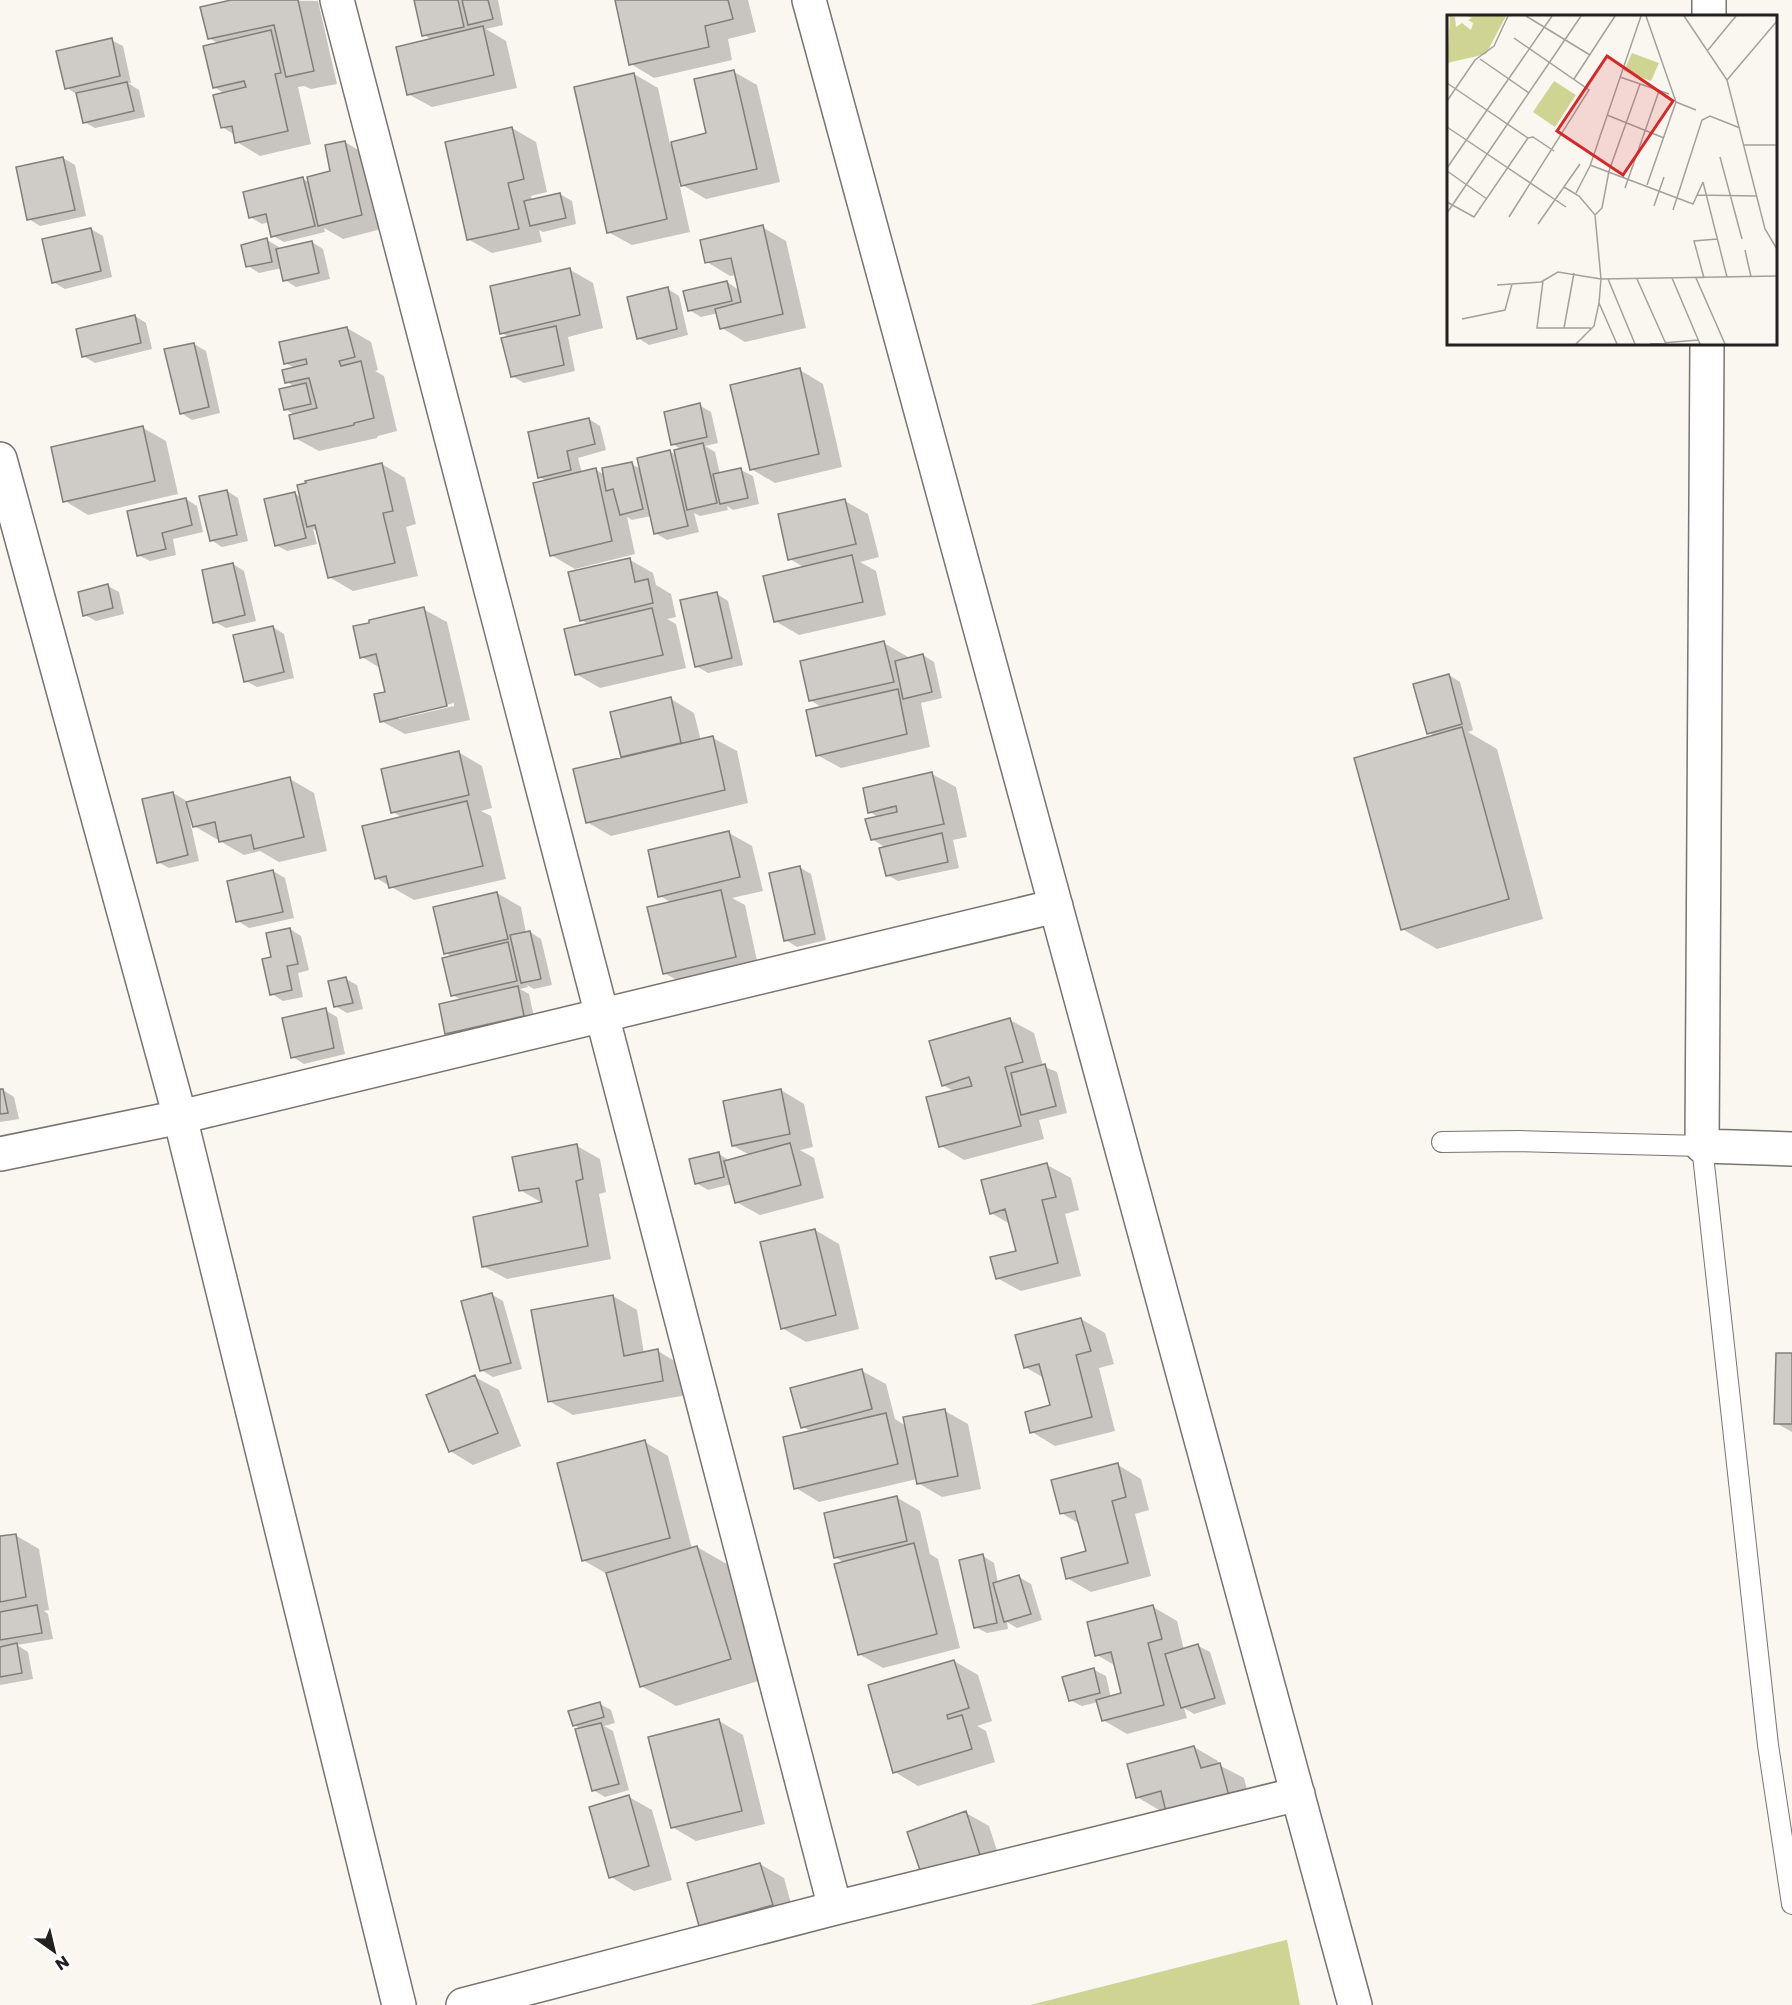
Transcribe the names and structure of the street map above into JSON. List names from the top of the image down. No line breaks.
{"north":"bottom right"}
